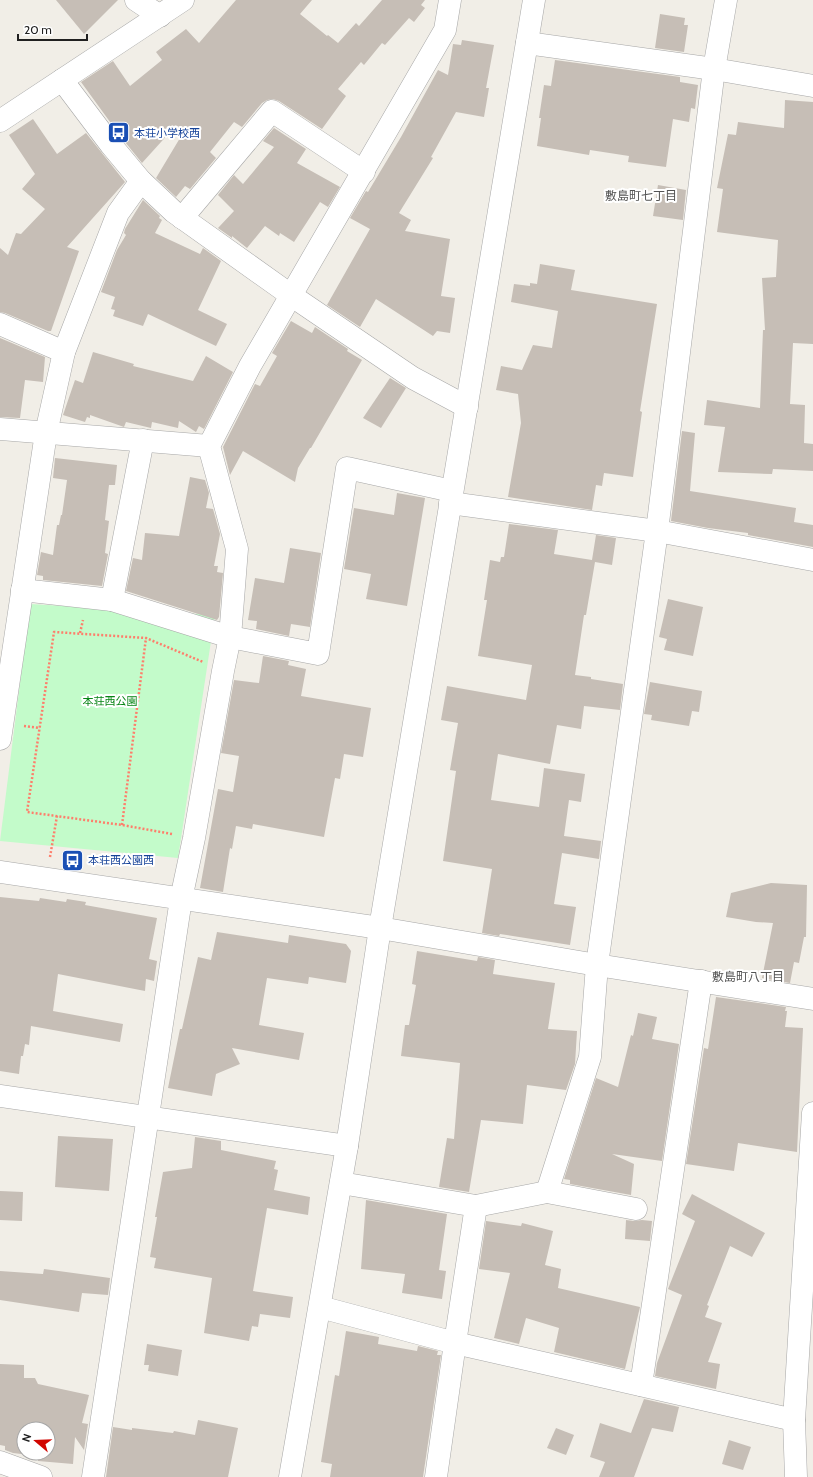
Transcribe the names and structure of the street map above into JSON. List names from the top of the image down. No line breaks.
{"districts":["敷島町七丁目","敷島町八丁目"],"parks":["本荘西公園"],"places":{"bus stop":["本荘小学校西","本荘西公園西"]},"scale_bar":"20 m","north":"left"}
